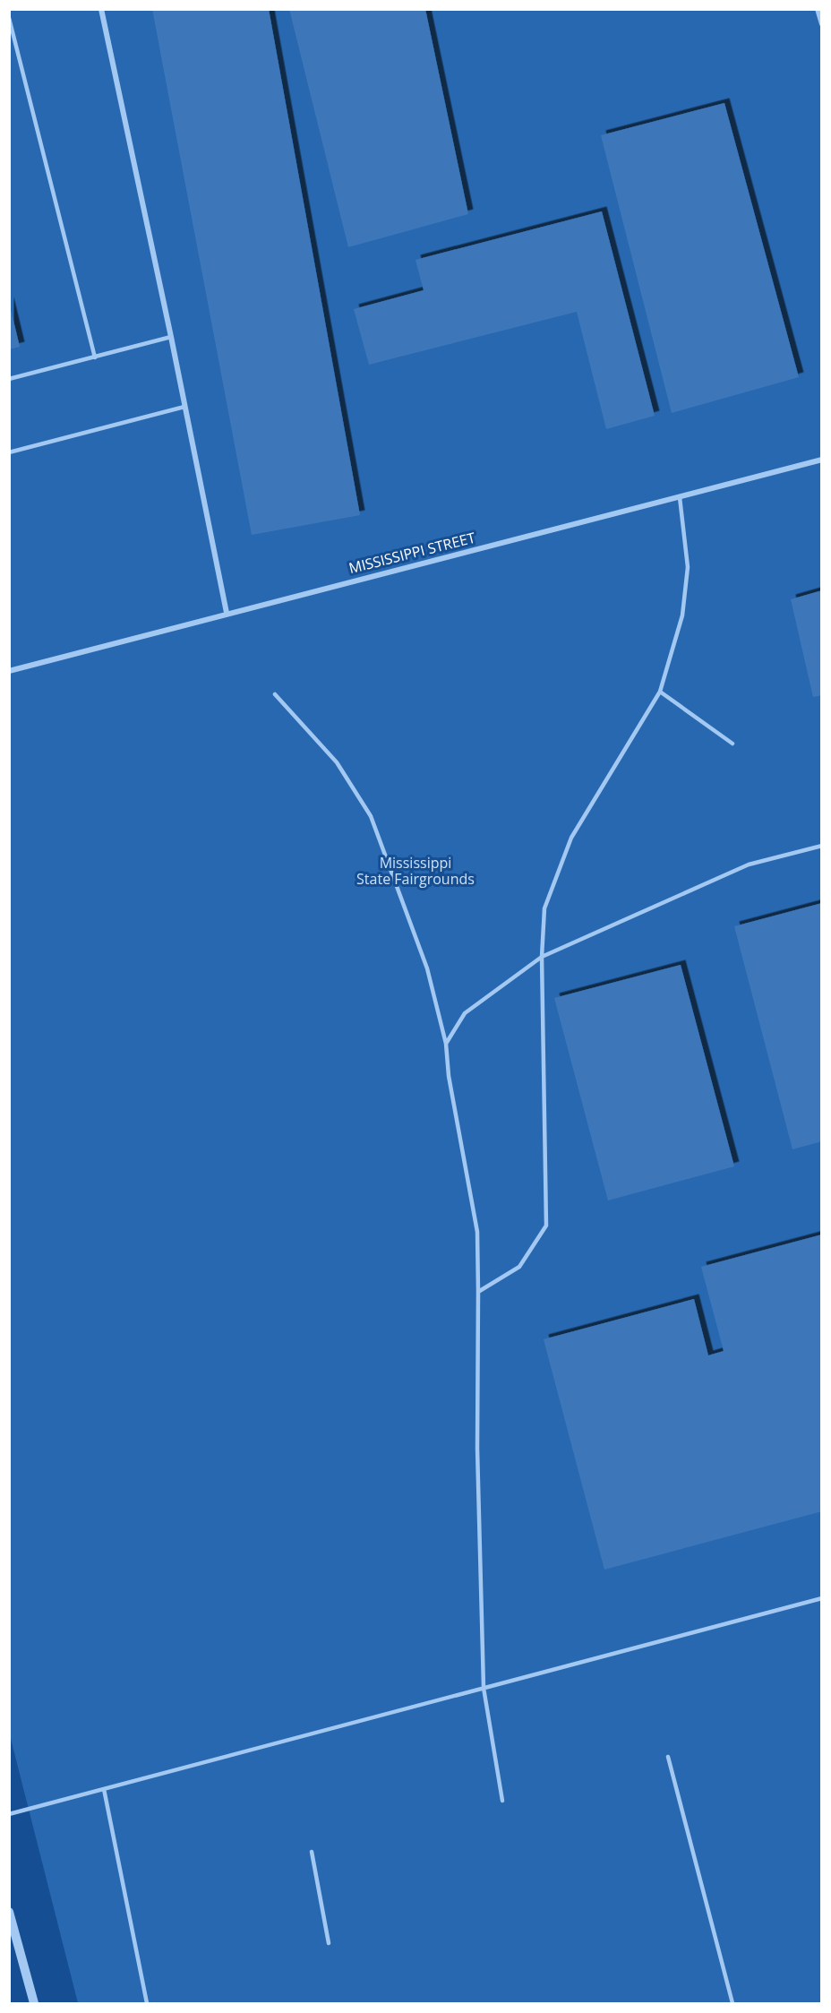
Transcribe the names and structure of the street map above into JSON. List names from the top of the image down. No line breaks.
{"streets":{"street":["MISSISSIPPI STREET"]},"parks":["Mississippi State Fairgrounds"]}
